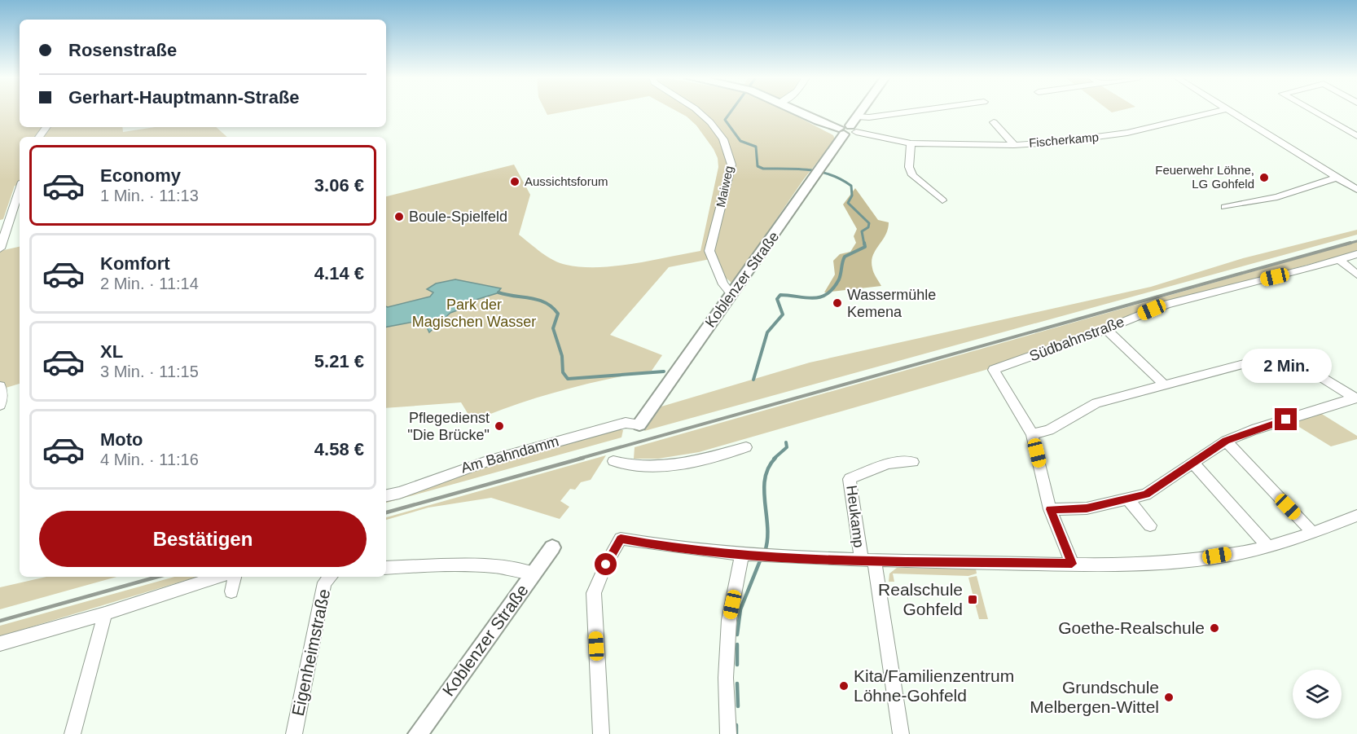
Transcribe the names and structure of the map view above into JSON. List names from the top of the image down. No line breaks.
{"streets":{"street":["Fischerkamp","Maiweg","Koblenzer Straße","Südbahnstraße","Am Bahndamm","Heukamp","Eigenheimstraße"]},"crossings":[["Fischerkamp","Koblenzer Straße"],["Maiweg","Koblenzer Straße"],["Koblenzer Straße","Am Bahndamm"]],"parks":["Park der Magischen Wasser"],"places":{"other":["Feuerwehr Löhne, LG Gohfeld","Aussichtsforum","Boule-Spielfeld","Wassermühle Kemena","Pflegedienst \"Die Brücke\"","Goethe-Realschule","Kita/Familienzentrum Löhne-Gohfeld","Grundschule Melbergen-Wittel"],"transit":["Realschule Gohfeld"]},"page":{"banner":["Rosenstraße","Gerhart-Hauptmann-Straße"],"list":[{"name":"Economy","note":"1 Min. · 11:13","value":"3.06 €"},{"name":"Komfort","note":"2 Min. · 11:14","value":"4.14 €"},{"name":"XL","note":"3 Min. · 11:15","value":"5.21 €"},{"name":"Moto","note":"4 Min. · 11:16","value":"4.58 €"}],"bubble":"2 Min.","buttons":"Bestätigen"}}
